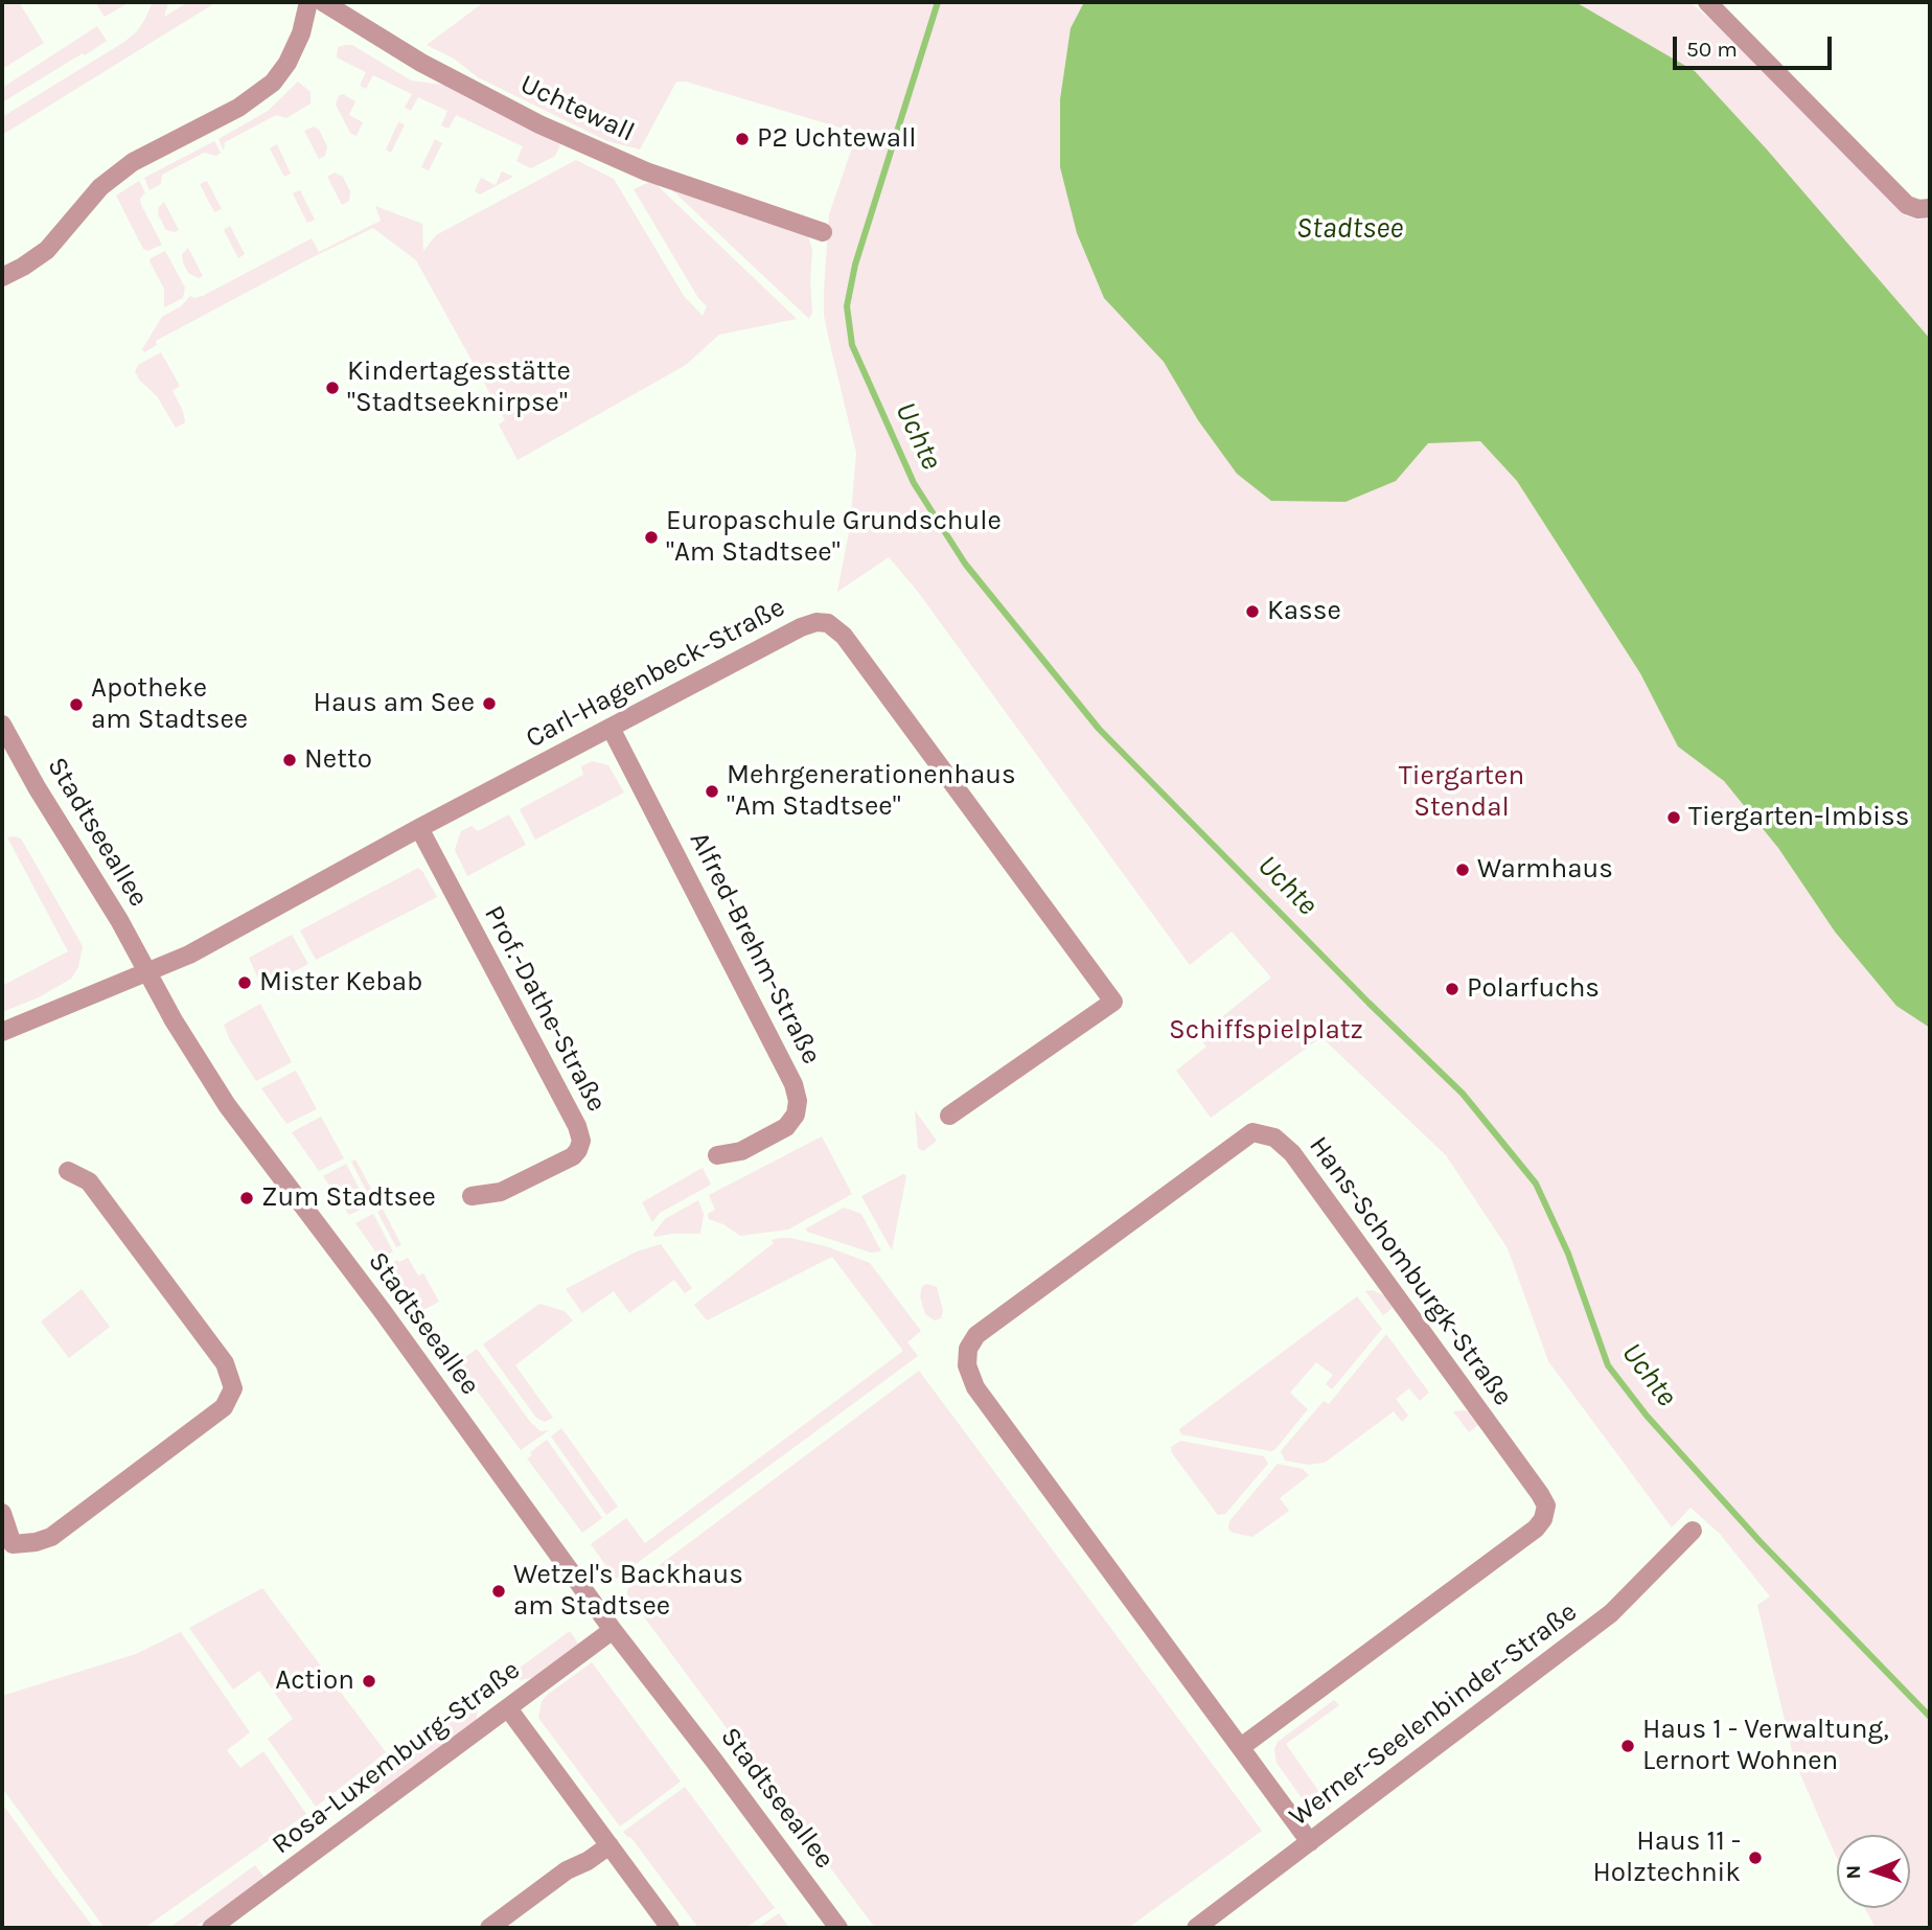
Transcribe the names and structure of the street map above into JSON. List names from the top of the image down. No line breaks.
{"streets":{"street":["Uchtewall","Carl-Hagenbeck-Straße","Stadtseeallee","Alfred-Brehm-Straße","Prof.-Dathe-Straße","Hans-Schomburgk-Straße","Werner-Seelenbinder-Straße","Rosa-Luxemburg-Straße"]},"crossings":[["Carl-Hagenbeck-Straße","Stadtseeallee"],["Carl-Hagenbeck-Straße","Alfred-Brehm-Straße"],["Carl-Hagenbeck-Straße","Prof.-Dathe-Straße"],["Stadtseeallee","Rosa-Luxemburg-Straße"],["Hans-Schomburgk-Straße","Werner-Seelenbinder-Straße"]],"water":["Stadtsee","Uchte"],"parks":["Tiergarten Stendal","Schiffspielplatz"],"places":["P2 Uchtewall","Kindertagesstätte \"Stadtseeknirpse\"","Europaschule Grundschule \"Am Stadtsee\"","Kasse","Haus am See","Apotheke am Stadtsee","Netto","Mehrgenerationenhaus \"Am Stadtsee\"","Tiergarten-Imbiss","Warmhaus","Mister Kebab","Polarfuchs","Zum Stadtsee","Wetzel's Backhaus am Stadtsee","Action","Haus 1 - Verwaltung, Lernort Wohnen","Haus 11 - Holztechnik"],"scale_bar":"50 m","north":"left"}
